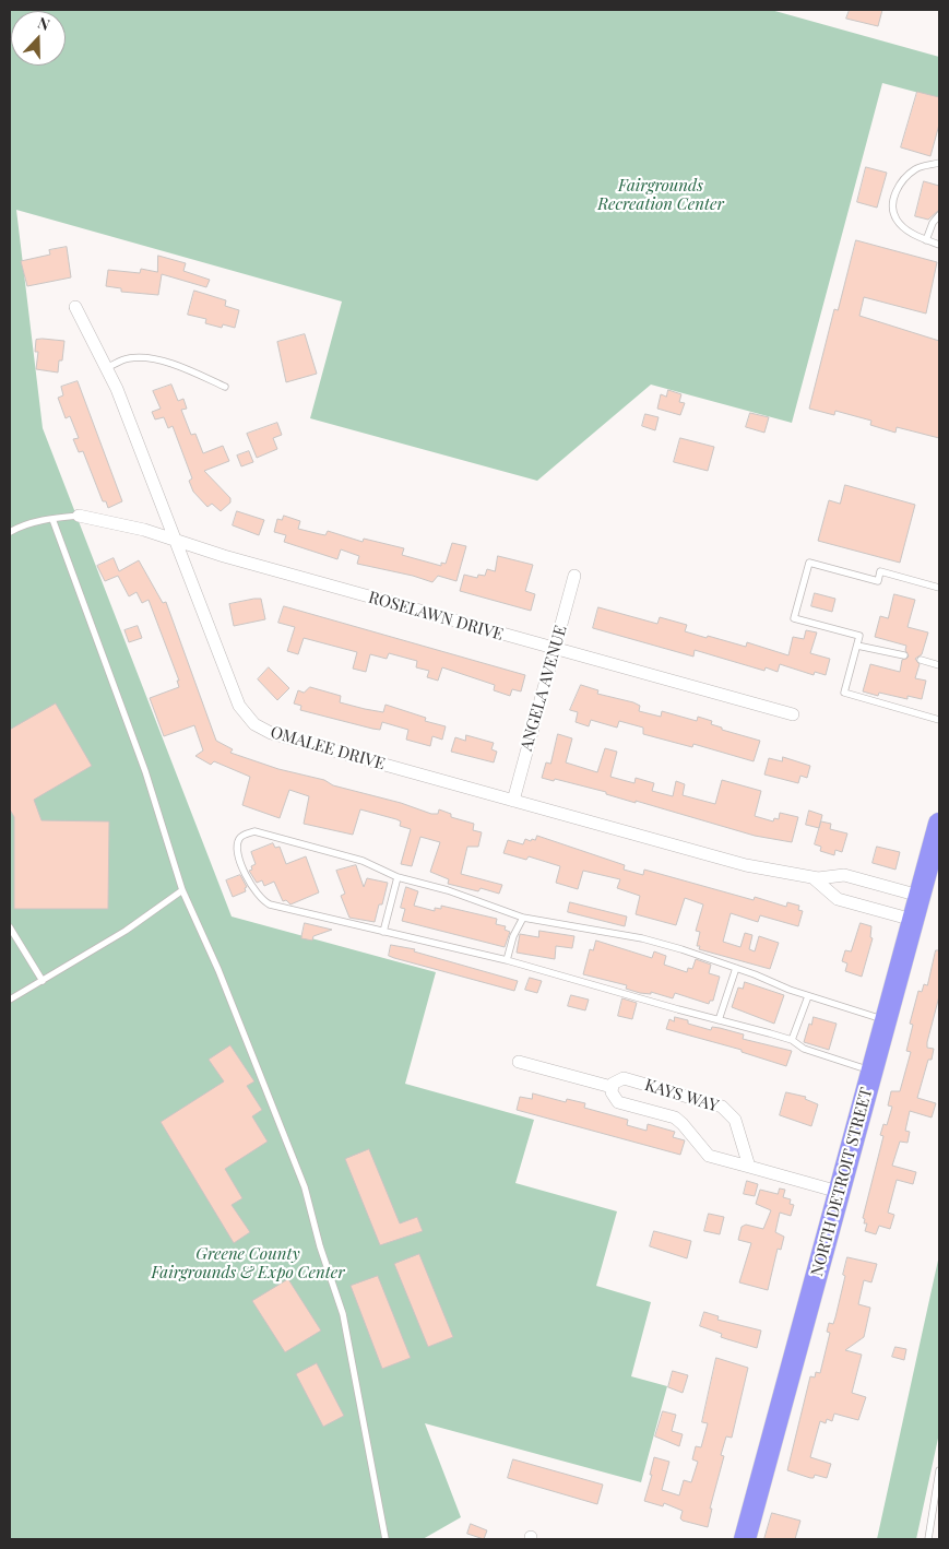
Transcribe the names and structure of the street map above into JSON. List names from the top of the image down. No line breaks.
{"streets":{"highway":["NORTH DETROIT STREET"],"street":["ROSELAWN DRIVE","ANGELA AVENUE","OMALEE DRIVE","KAYS WAY"]},"crossings":[["ROSELAWN DRIVE","ANGELA AVENUE"],["ROSELAWN DRIVE","OMALEE DRIVE"],["ANGELA AVENUE","OMALEE DRIVE"],["OMALEE DRIVE","NORTH DETROIT STREET"],["KAYS WAY","NORTH DETROIT STREET"]],"parks":["Fairgrounds Recreation Center","Greene County Fairgrounds & Expo Center"],"north":"top"}
